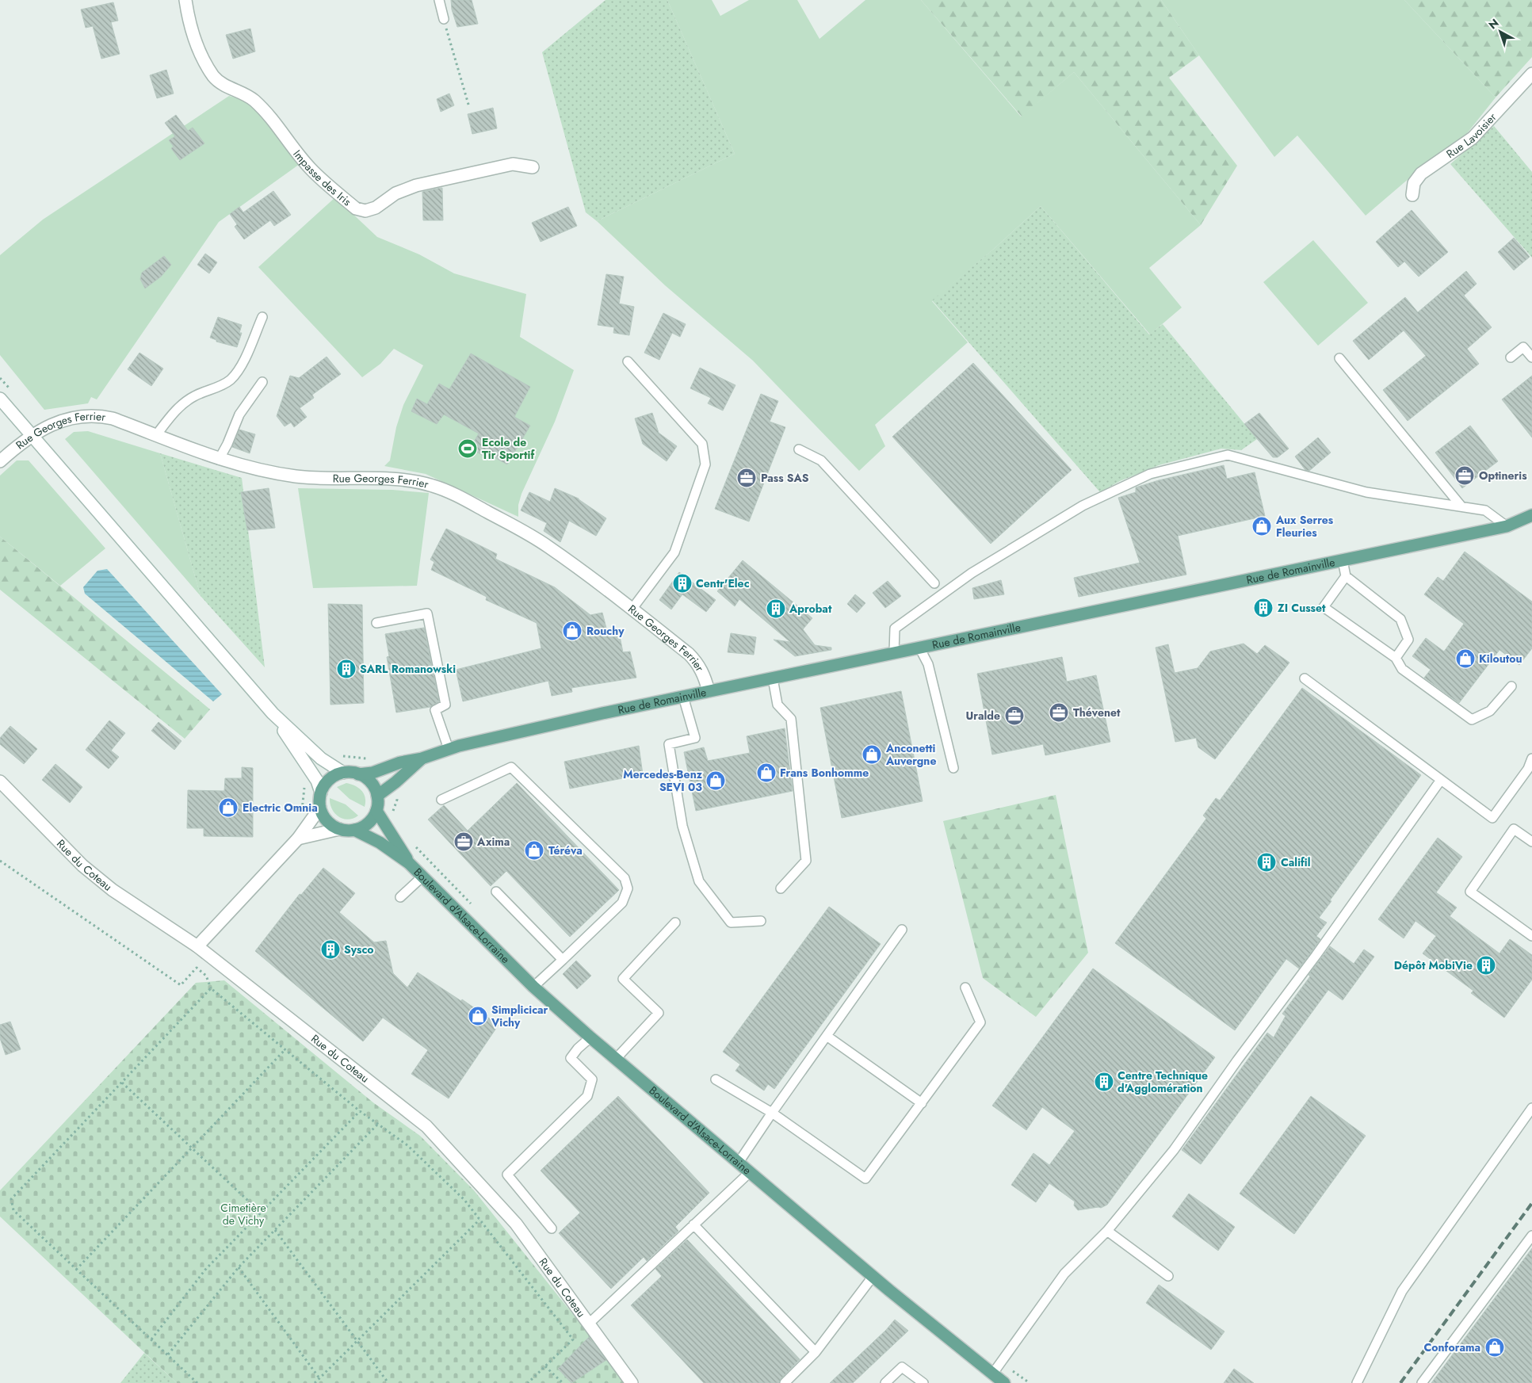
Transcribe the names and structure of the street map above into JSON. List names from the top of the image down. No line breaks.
{"streets":{"main road":["Rue de Romainville","Boulevard d'Alsace-Lorraine"],"street":["Rue Lavoisier","Impasse des Iris","Rue Georges Ferrier","Rue du Coteau"]},"crossings":[["Rue Georges Ferrier","Rue de Romainville"],["Rue de Romainville","Boulevard d'Alsace-Lorraine"]],"parks":["Cimetière de Vichy"],"places":{"sports":["Ecole de Tir Sportif"],"office":["Optineris","Pass SAS","Thévenet","Uralde","Axima"],"shop":["Aux Serres Fleuries","Rouchy","Kiloutou","Anconetti Auvergne","Frans Bonhomme","Mercedes-Benz SEVI 03","Electric Omnia","Téréva","Simplicicar Vichy","Conforama"],"building":["Centr'Elec","ZI Cusset","Aprobat","SARL Romanowski","Califil","Sysco","Dépôt MobiVie","Centre Technique d'Agglomération"]},"north":"top left"}
